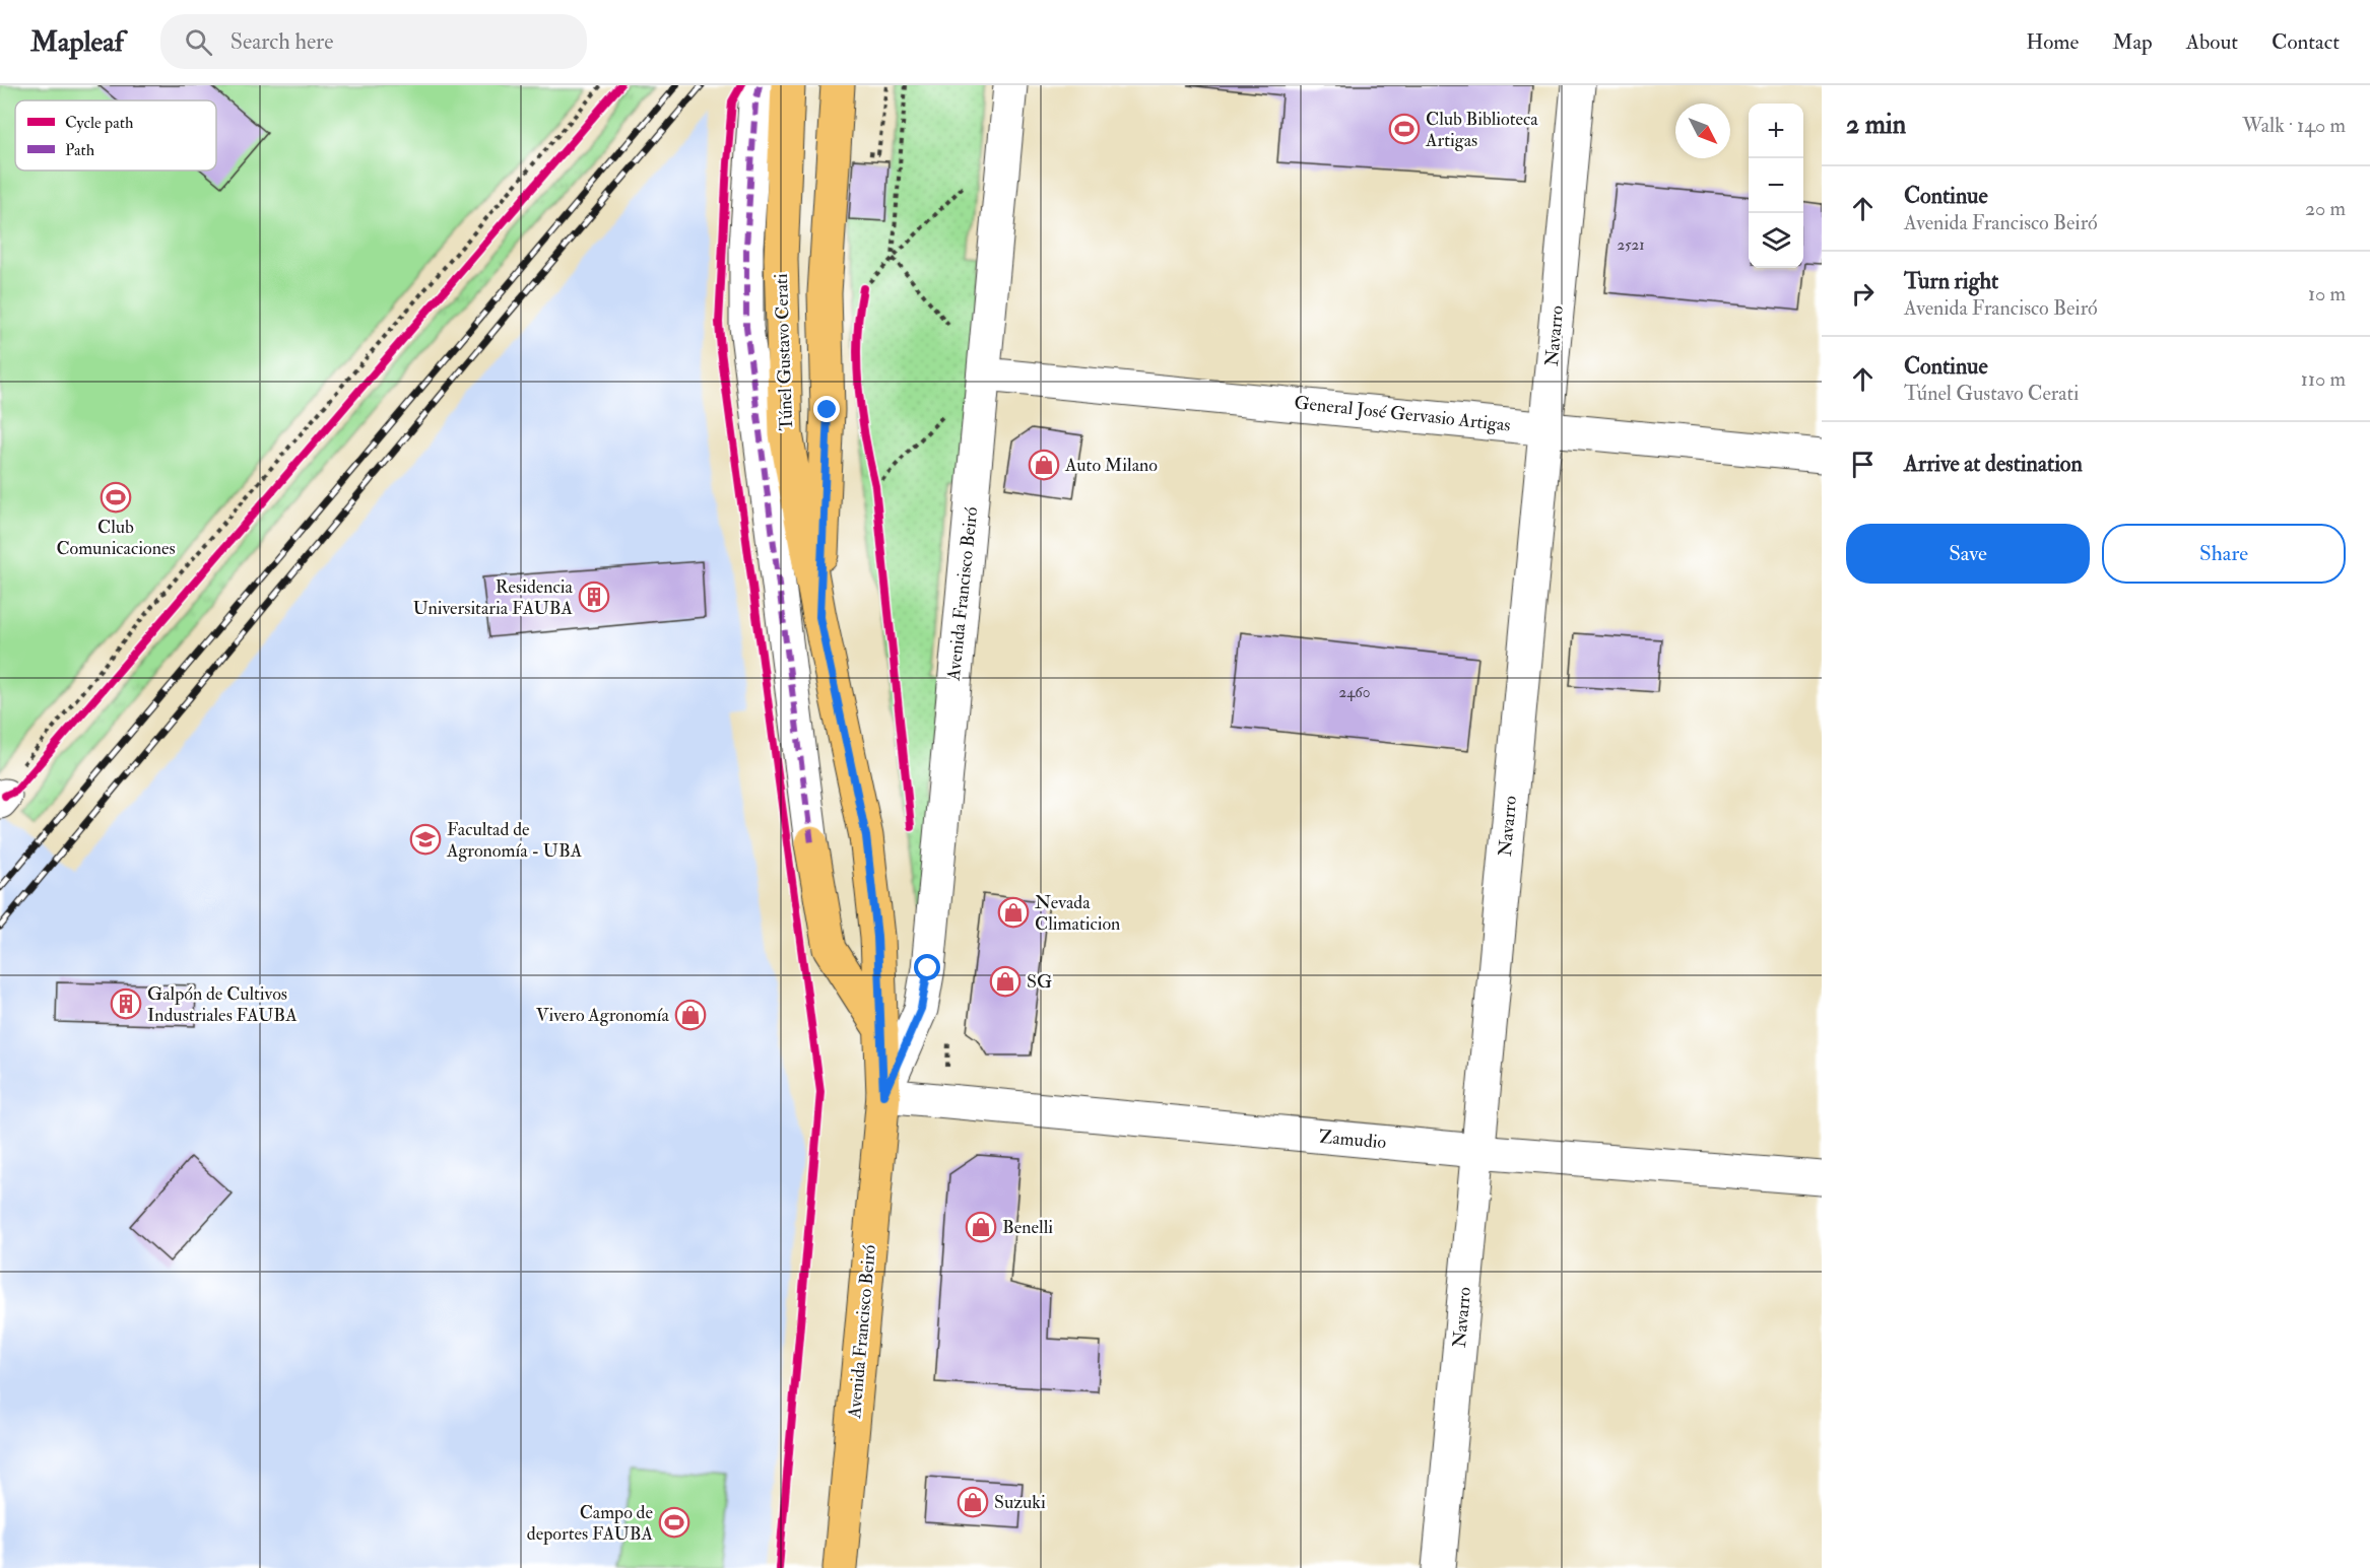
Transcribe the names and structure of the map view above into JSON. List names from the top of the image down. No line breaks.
{"streets":{"main road":["Túnel Gustavo Cerati","Avenida Francisco Beiró"],"street":["Navarro","General José Gervasio Artigas","Zamudio"]},"crossings":[["Navarro","General José Gervasio Artigas"],["Navarro","Zamudio"],["Túnel Gustavo Cerati","Avenida Francisco Beiró"],["General José Gervasio Artigas","Avenida Francisco Beiró"],["Avenida Francisco Beiró","Zamudio"]],"places":{"sports":["Club Biblioteca Artigas","Club Comunicaciones","Campo de deportes FAUBA"],"shop":["Auto Milano","Nevada Climaticion","SG","Vivero Agronomía","Benelli","Suzuki"],"building":["Residencia Universitaria FAUBA","Galpón de Cultivos Industriales FAUBA"],"school or university":["Facultad de Agronomía - UBA"]},"house_numbers":["2521","2460"],"legend":["Cycle path","Path"],"north":"bottom right","page":{"header":"Mapleaf","search":"Search here","nav":["Home","Map","About","Contact"],"heading":["2 min","Walk · 140 m"],"map_buttons":["+","−"],"list":[["Continue","Avenida Francisco Beiró","20 m"],["Turn right","Avenida Francisco Beiró","10 m"],["Continue","Túnel Gustavo Cerati","110 m"],"Arrive at destination"],"buttons":["Save","Share"]}}
